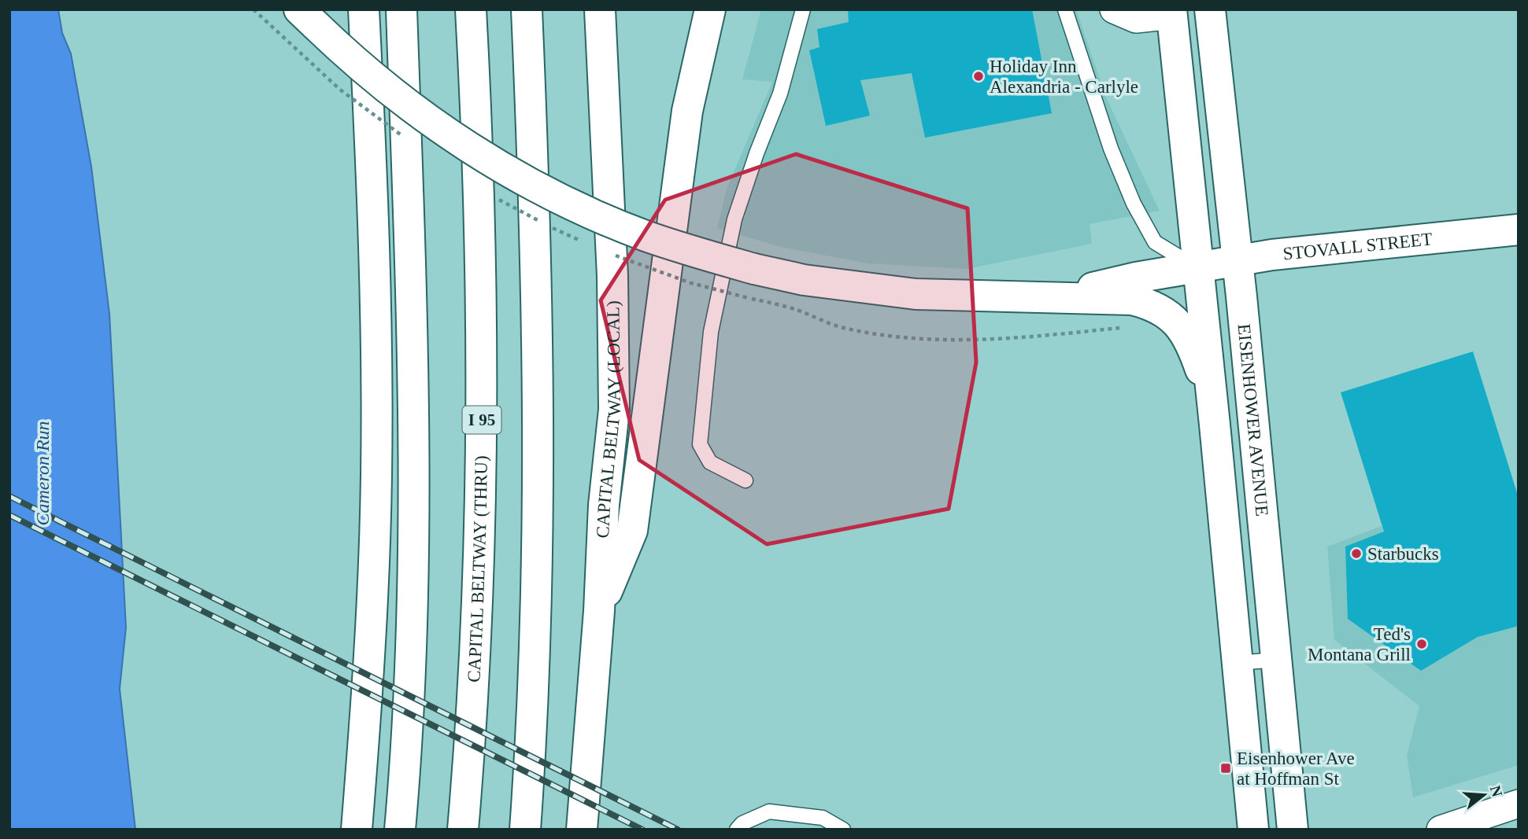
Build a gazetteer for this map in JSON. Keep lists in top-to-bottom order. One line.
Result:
{"streets":{"main road":["STOVALL STREET","EISENHOWER AVENUE","I 95","CAPITAL BELTWAY (LOCAL)","CAPITAL BELTWAY (THRU)"]},"crossings":[["STOVALL STREET","EISENHOWER AVENUE"]],"water":["Cameron Run"],"places":{"other":["Holiday Inn Alexandria - Carlyle","Starbucks","Ted's Montana Grill"],"transit":["Eisenhower Ave at Hoffman St"]},"north":"right"}
